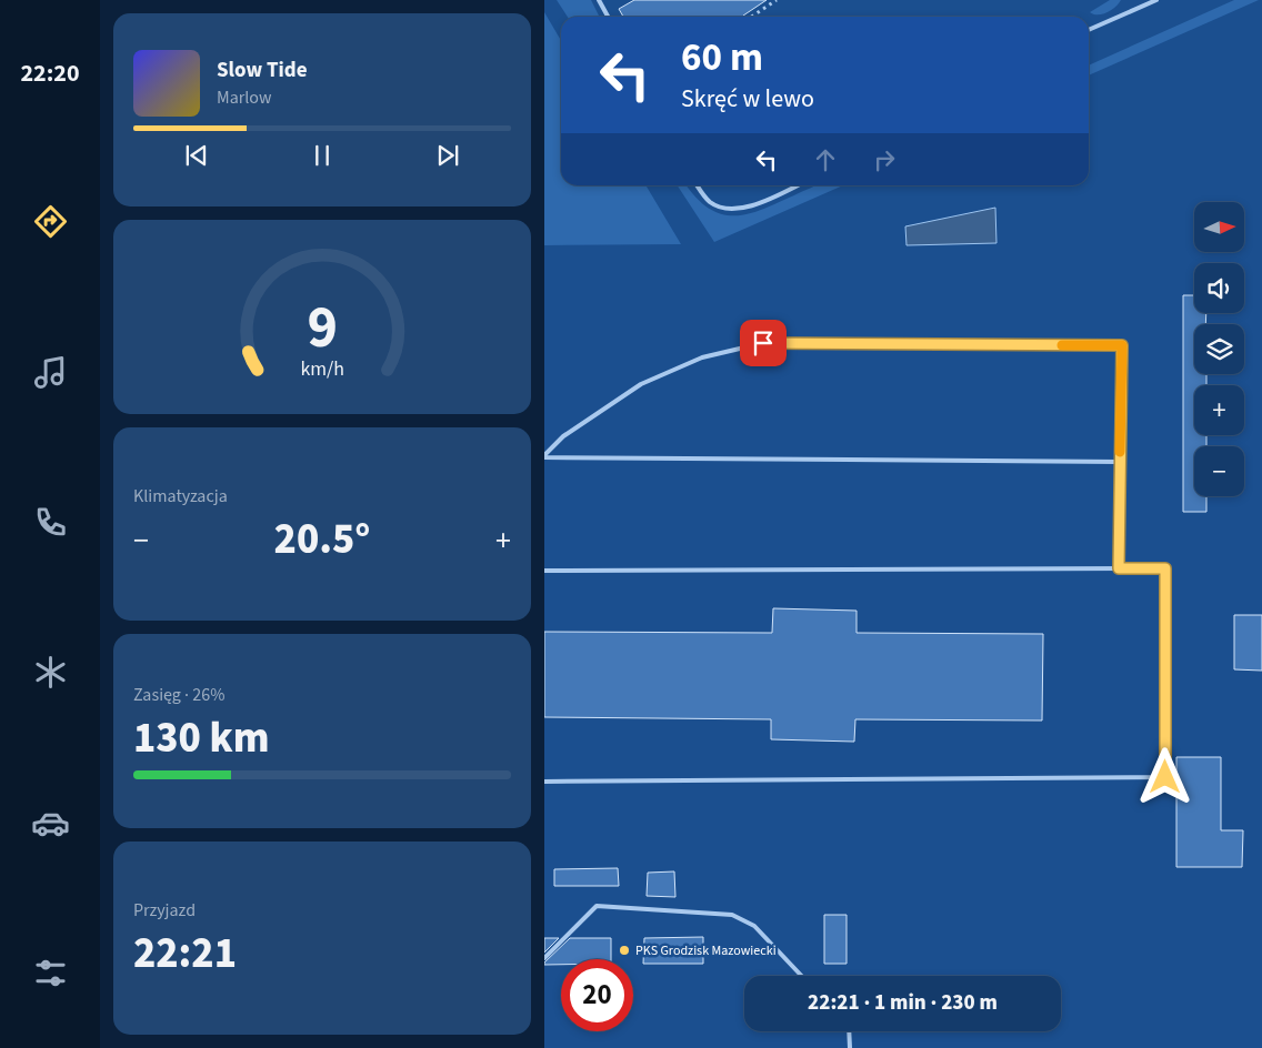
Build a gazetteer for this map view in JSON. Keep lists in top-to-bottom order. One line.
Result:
{"places":["PKS Grodzisk Mazowiecki"],"north":"right","page":{"tabs":"22:20","turn":["60 m","Skręć w lewo"],"song":["Slow Tide","Marlow"],"map_buttons":["+","−"],"tile":["Klimatyzacja",["Zasięg · 26%","130 km"],["Przyjazd","22:21"]],"heat":["−","20.5°","+"],"limit":"20","trip":"22:21 · 1 min · 230 m","gauge":["9","km/h"]}}
